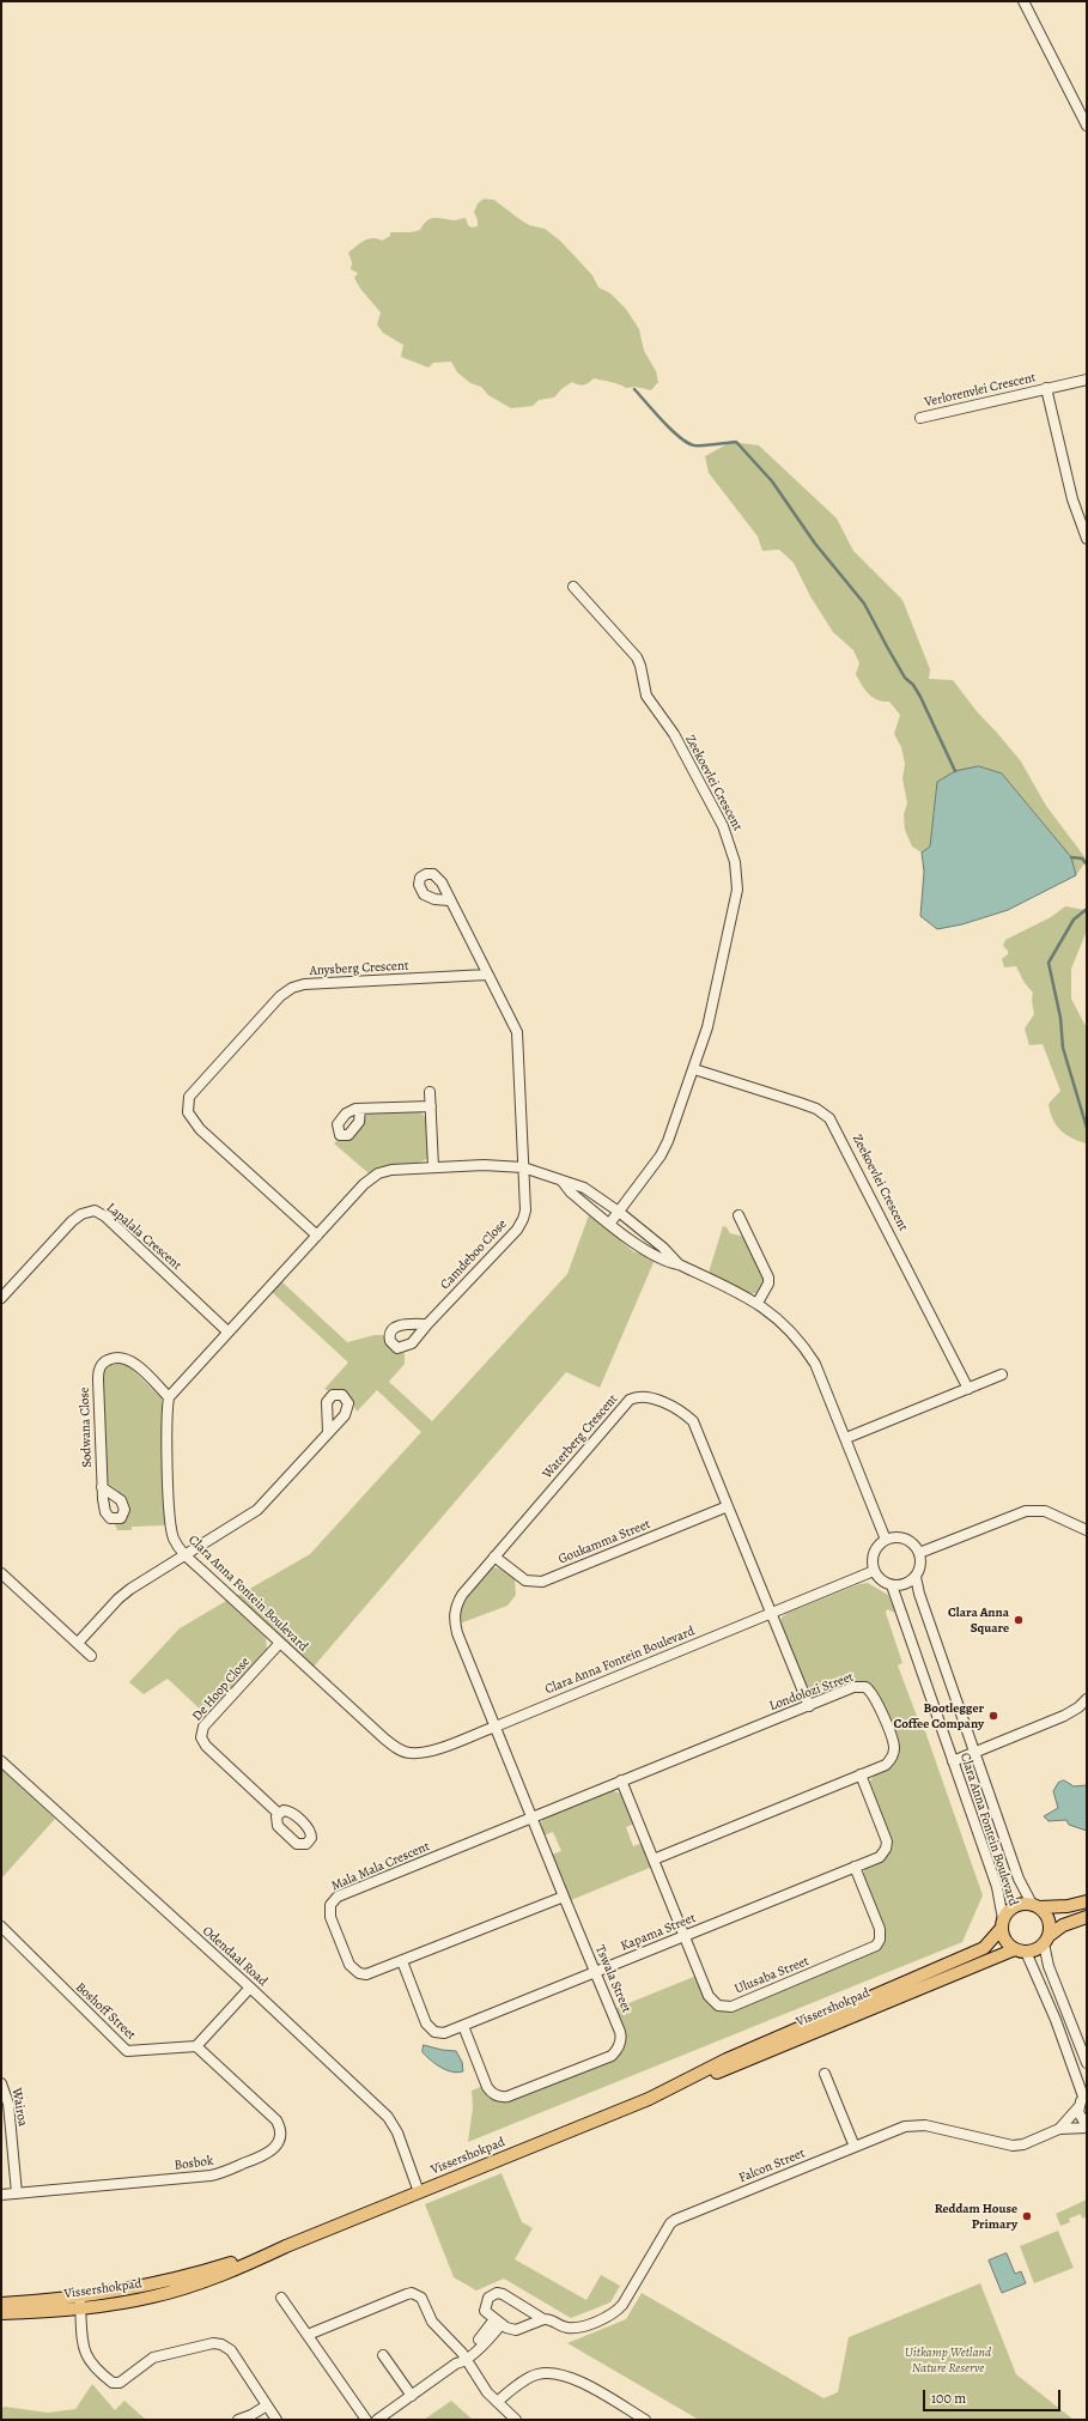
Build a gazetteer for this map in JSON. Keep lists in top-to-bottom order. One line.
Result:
{"streets":{"main road":["Vissershokpad"],"street":["Verlorenvlei Crescent","Zeekoevlei Crescent","Anysberg Crescent","Lapalala Crescent","Camdeboo Close","Sodwana Close","Waterberg Crescent","Goukamma Street","Clara Anna Fontein Boulevard","De Hoop Close","Londolozi Street","Mala Mala Crescent","Kapama Street","Odendaal Road","Ulusaba Street","Tswala Street","Boshoff Street","Wairoa","Bosbok","Falcon Street"]},"crossings":[["Sodwana Close","Clara Anna Fontein Boulevard"],["Waterberg Crescent","Goukamma Street"],["Waterberg Crescent","Clara Anna Fontein Boulevard"],["Waterberg Crescent","Londolozi Street"],["Waterberg Crescent","Tswala Street"],["Clara Anna Fontein Boulevard","De Hoop Close"],["Clara Anna Fontein Boulevard","Tswala Street"],["Clara Anna Fontein Boulevard","Vissershokpad"],["Londolozi Street","Mala Mala Crescent"],["Londolozi Street","Kapama Street"],["Londolozi Street","Ulusaba Street"],["Londolozi Street","Tswala Street"],["Mala Mala Crescent","Kapama Street"],["Mala Mala Crescent","Tswala Street"],["Kapama Street","Ulusaba Street"],["Kapama Street","Tswala Street"],["Odendaal Road","Vissershokpad"],["Boshoff Street","Bosbok"],["Wairoa","Bosbok"]],"parks":["Uitkamp Wetland Nature Reserve"],"places":["Clara Anna Square","Bootlegger Coffee Company","Reddam House Primary"],"scale_bar":"100 m"}
